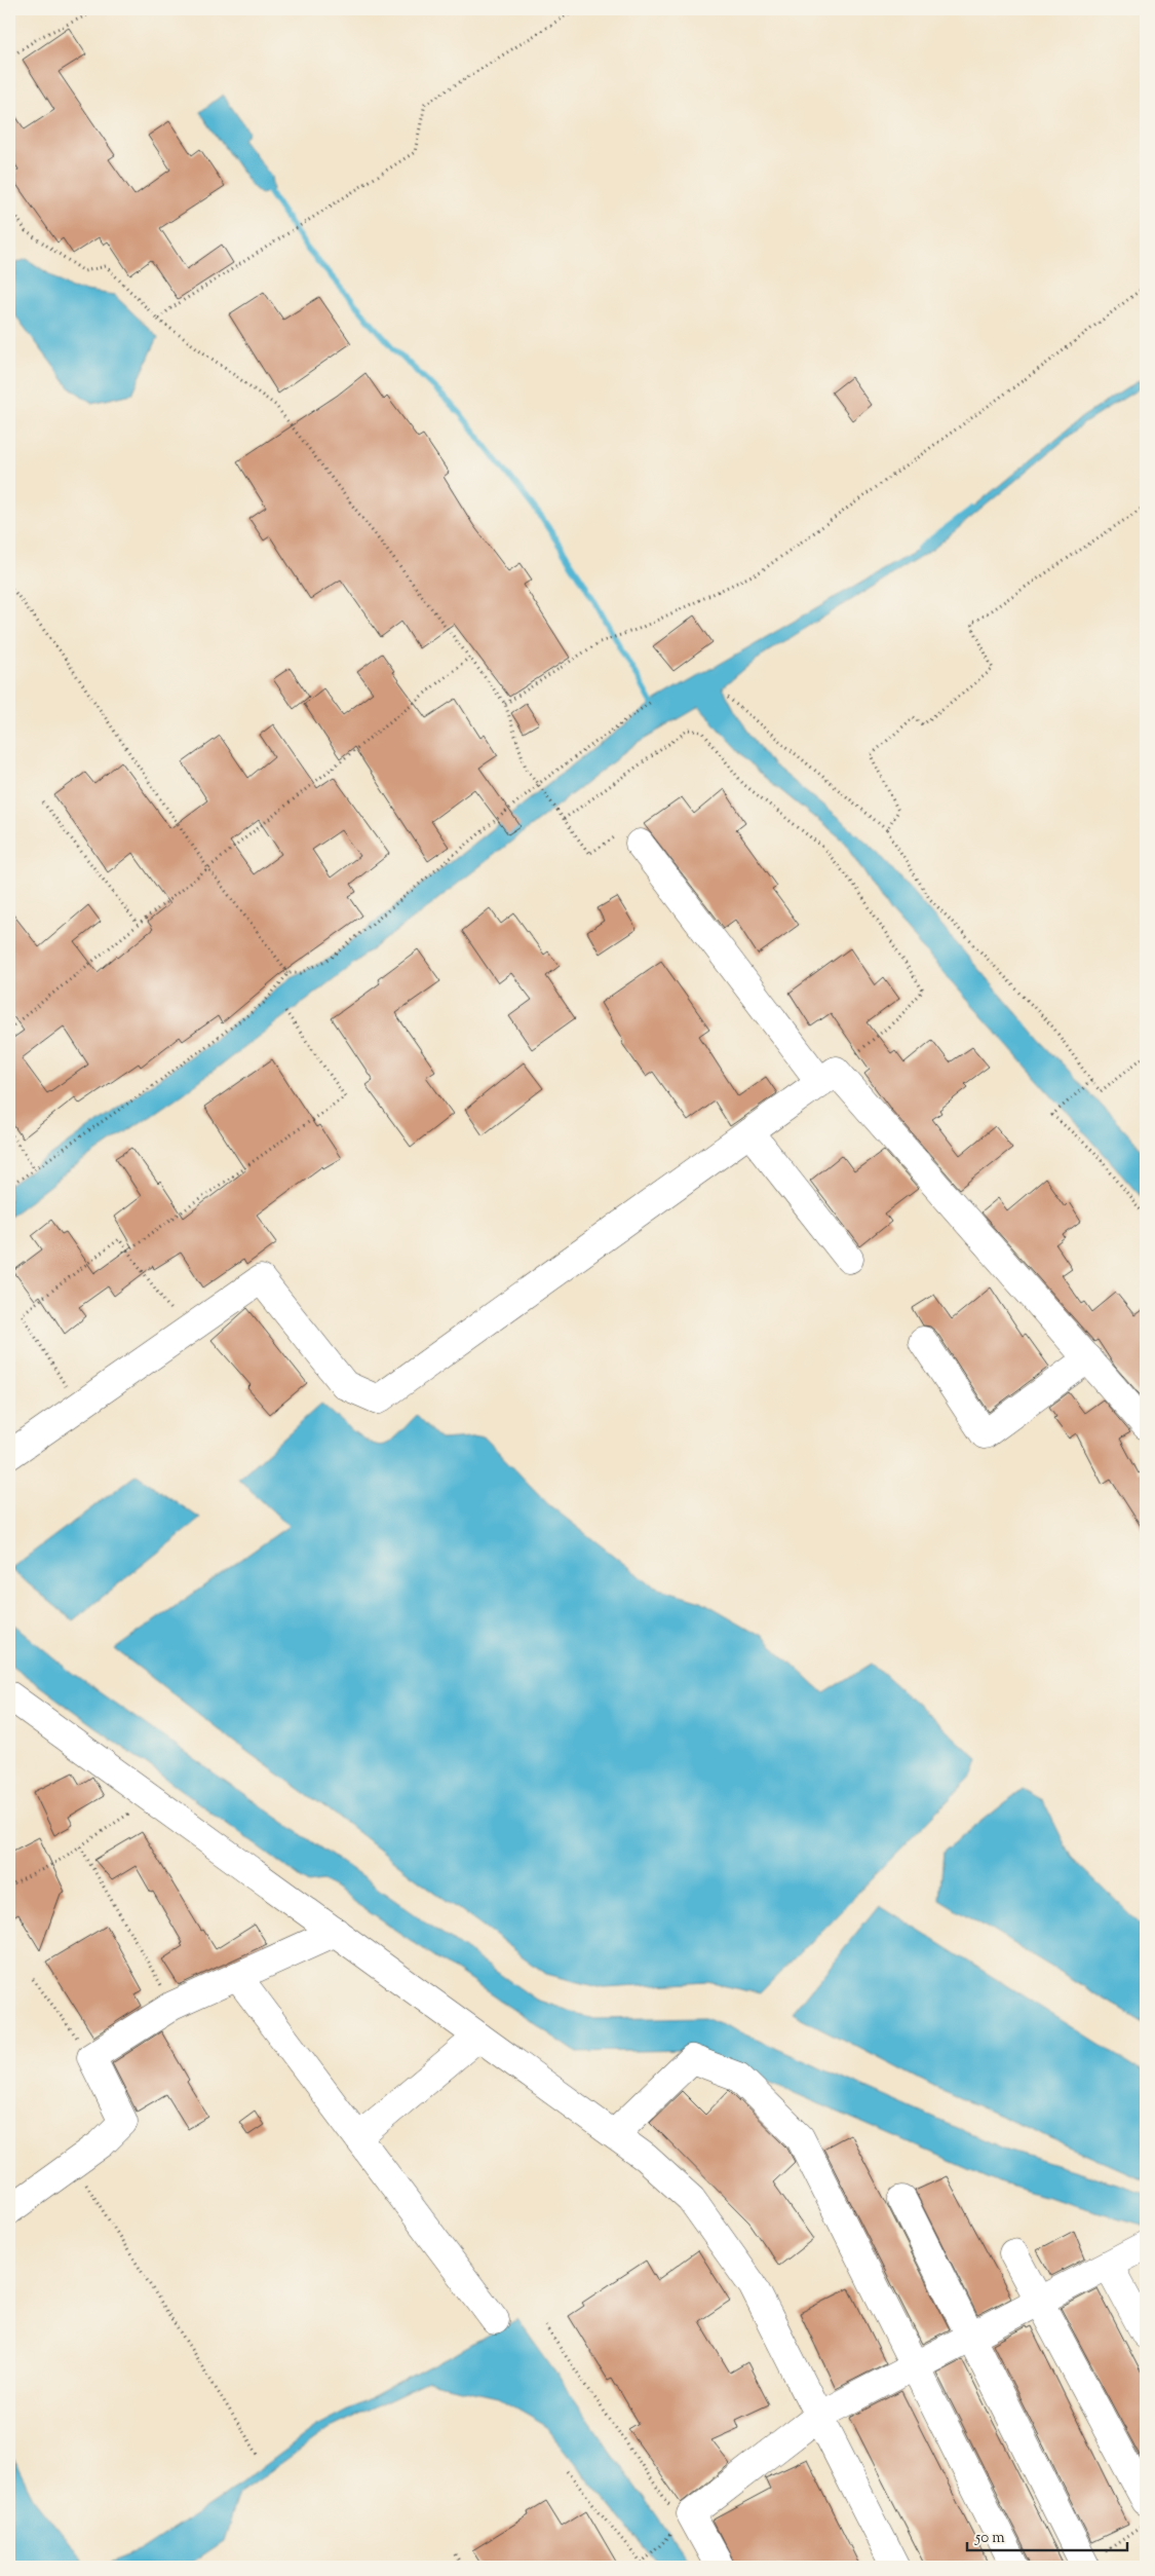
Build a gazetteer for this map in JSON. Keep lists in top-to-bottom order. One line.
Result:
{"scale_bar":"50 m"}
